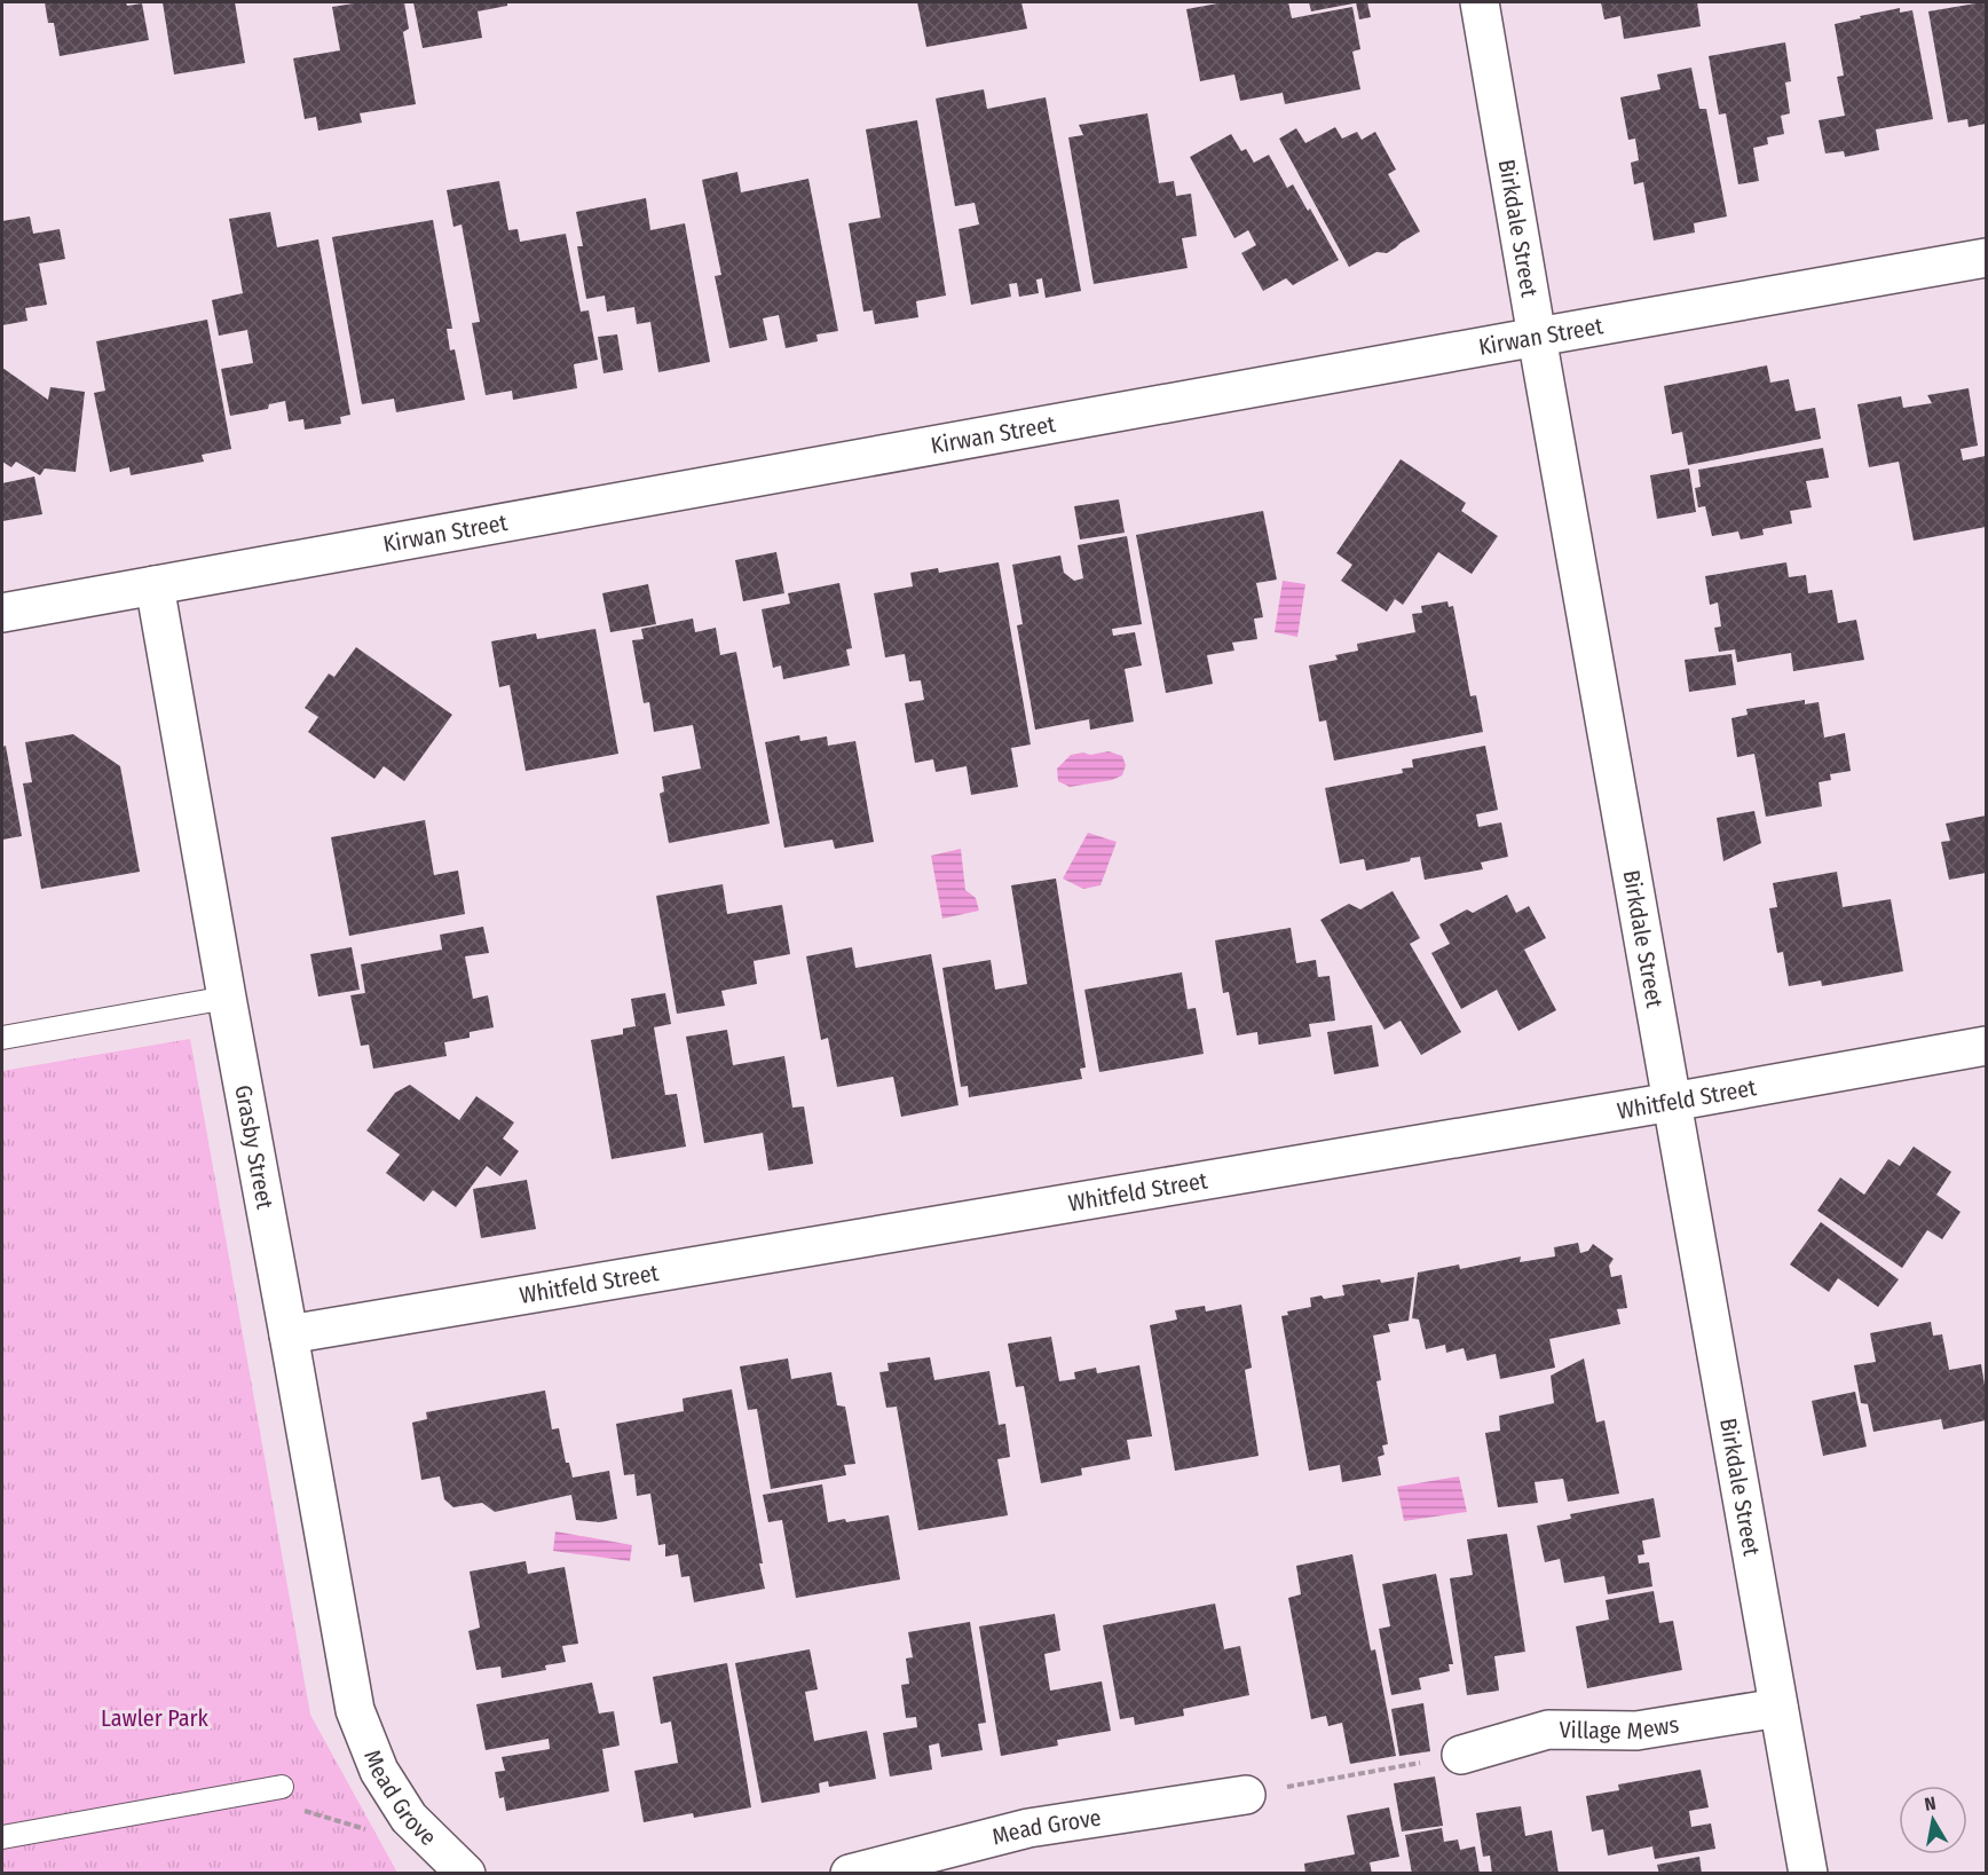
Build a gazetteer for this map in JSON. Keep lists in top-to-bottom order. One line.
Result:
{"streets":{"street":["Birkdale Street","Kirwan Street","Whitfeld Street","Grasby Street","Village Mews","Mead Grove"]},"crossings":[["Birkdale Street","Kirwan Street"],["Birkdale Street","Whitfeld Street"],["Birkdale Street","Village Mews"],["Kirwan Street","Grasby Street"],["Whitfeld Street","Grasby Street"],["Grasby Street","Mead Grove"]],"parks":["Lawler Park"],"north":"top"}
